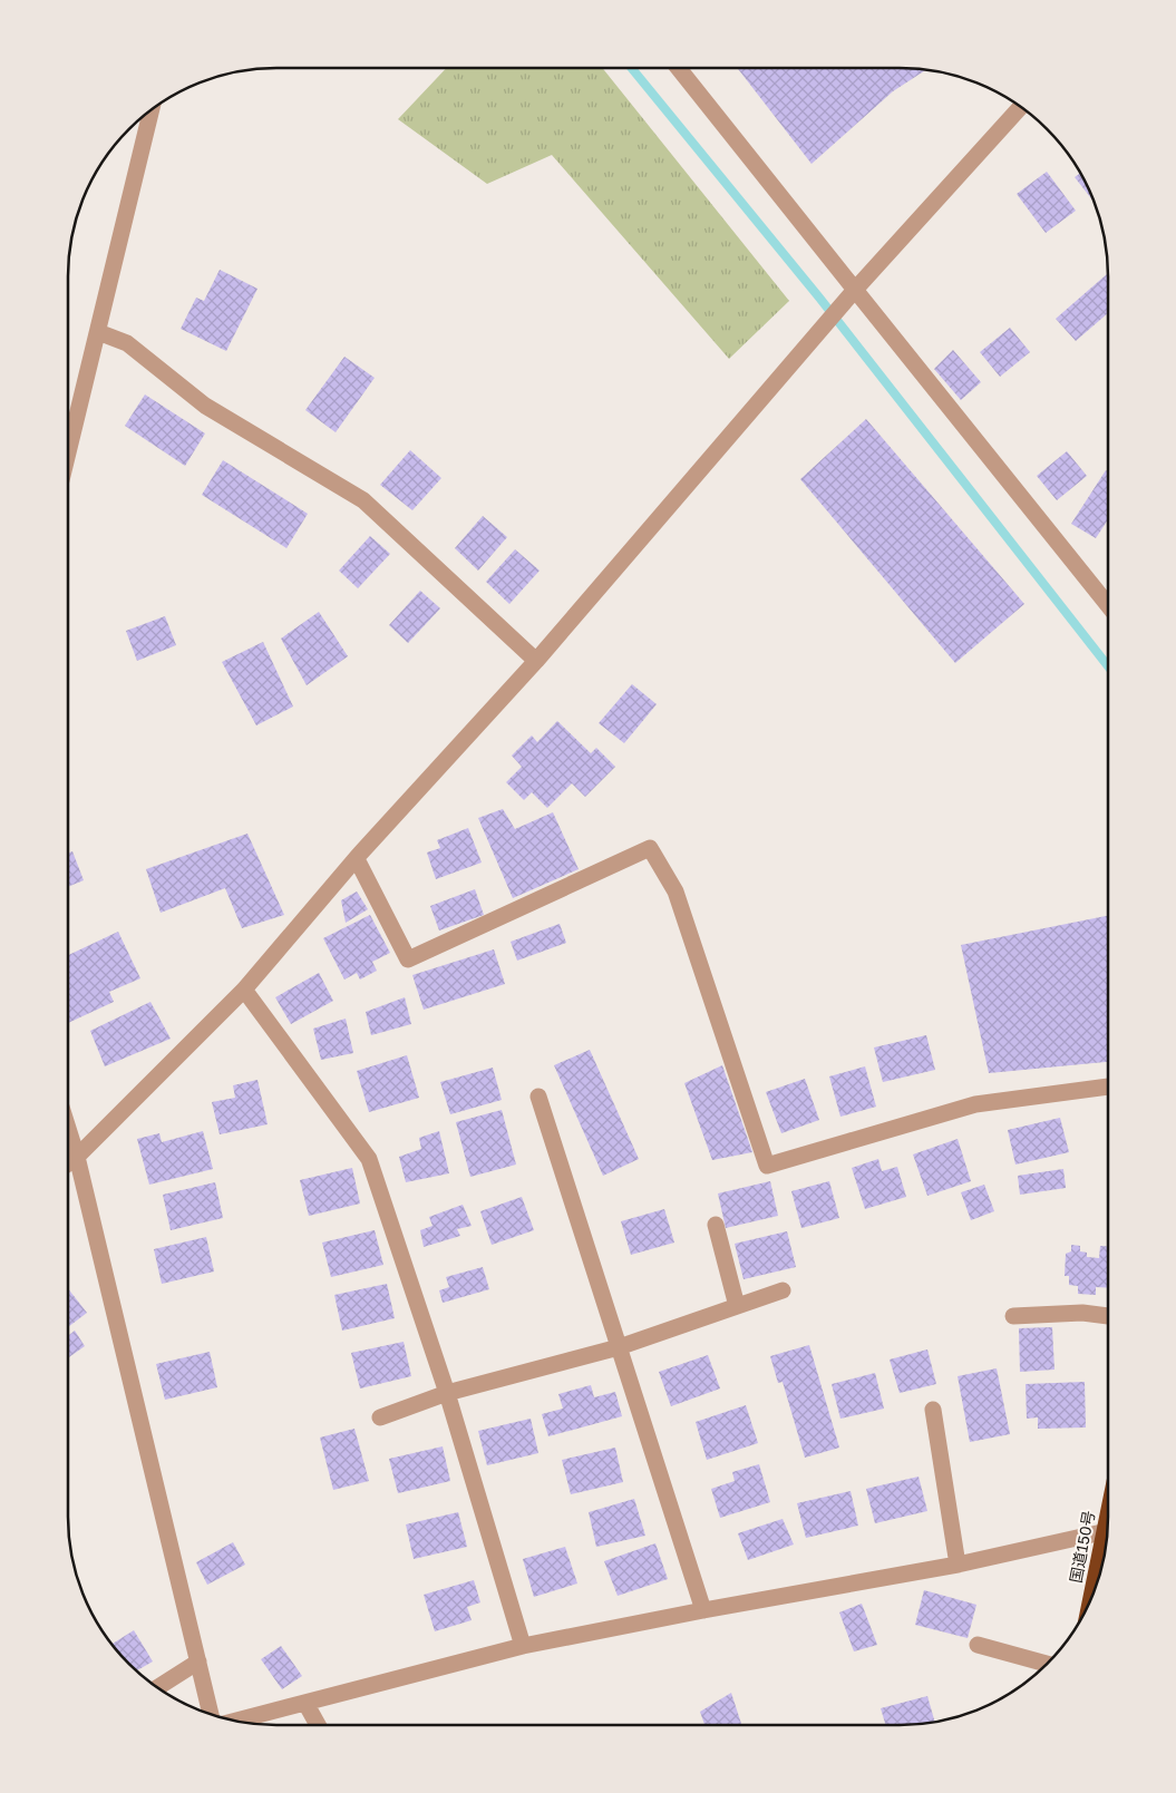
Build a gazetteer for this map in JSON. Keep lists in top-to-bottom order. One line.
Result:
{"streets":{"highway":["国道150号"]}}
